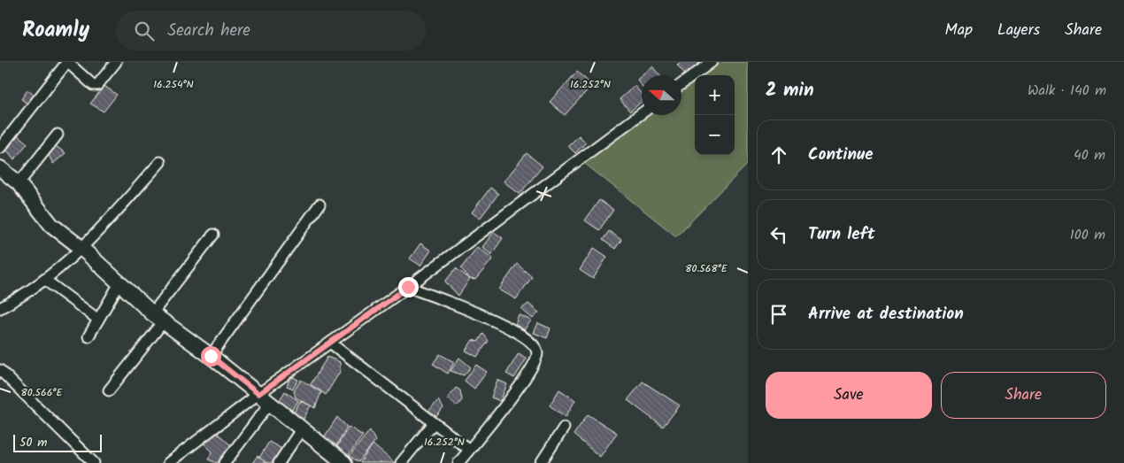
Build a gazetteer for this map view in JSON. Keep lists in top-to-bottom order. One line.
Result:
{"scale_bar":"50 m","north":"left","page":{"header":"Roamly","search":"Search here","nav":["Map","Layers","Share"],"heading":["2 min","Walk · 140 m"],"map_buttons":["+","−"],"list":[["Continue","40 m"],["Turn left","100 m"],"Arrive at destination"],"buttons":["Save","Share"],"scale":"50 m"},"coordinates":["16.254°N","16.252°N","80.568°E","80.566°E"]}
